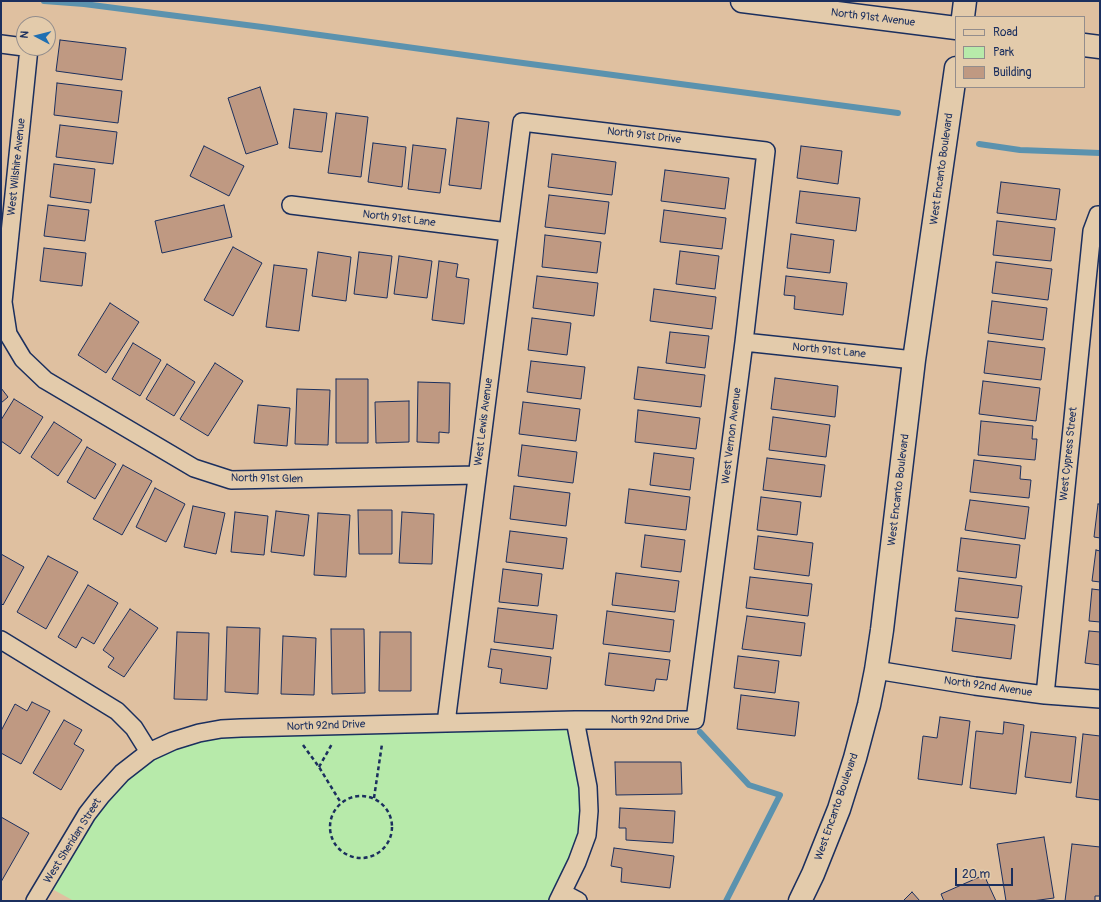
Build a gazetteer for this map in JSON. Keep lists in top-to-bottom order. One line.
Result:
{"streets":{"street":["North 91st Avenue","North 91st Drive","West Wilshire Avenue","West Encanto Boulevard","North 91st Lane","West Lewis Avenue","West Vernon Avenue","West Cypress Street","North 91st Glen","North 92nd Avenue","North 92nd Drive","West Sheridan Street"]},"crossings":[["North 91st Drive","West Lewis Avenue"],["North 91st Drive","West Vernon Avenue"],["West Wilshire Avenue","North 91st Glen"],["West Encanto Boulevard","North 91st Lane"],["West Encanto Boulevard","North 92nd Avenue"],["North 91st Lane","West Lewis Avenue"],["North 91st Lane","West Vernon Avenue"],["West Lewis Avenue","North 91st Glen"],["West Lewis Avenue","North 92nd Drive"],["West Vernon Avenue","North 92nd Drive"],["West Cypress Street","North 92nd Avenue"],["North 92nd Drive","West Sheridan Street"]],"legend":["Road","Park","Building"],"scale_bar":"20 m","north":"left"}
